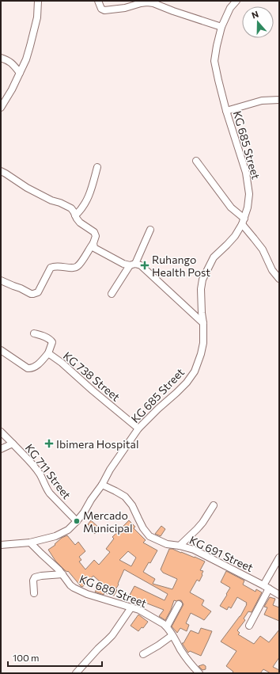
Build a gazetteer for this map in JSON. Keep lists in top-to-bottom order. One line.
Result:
{"streets":{"street":["KG 685 Street","KG 738 Street","KG 711 Street","KG 691 Street","KG 689 Street"]},"crossings":[["KG 685 Street","KG 738 Street"],["KG 685 Street","KG 711 Street"],["KG 685 Street","KG 691 Street"],["KG 685 Street","KG 689 Street"]],"places":{"health":["Ruhango Health Post","Ibimera Hospital"],"other":["Mercado Municipal"]},"scale_bar":"100 m","north":"top"}
